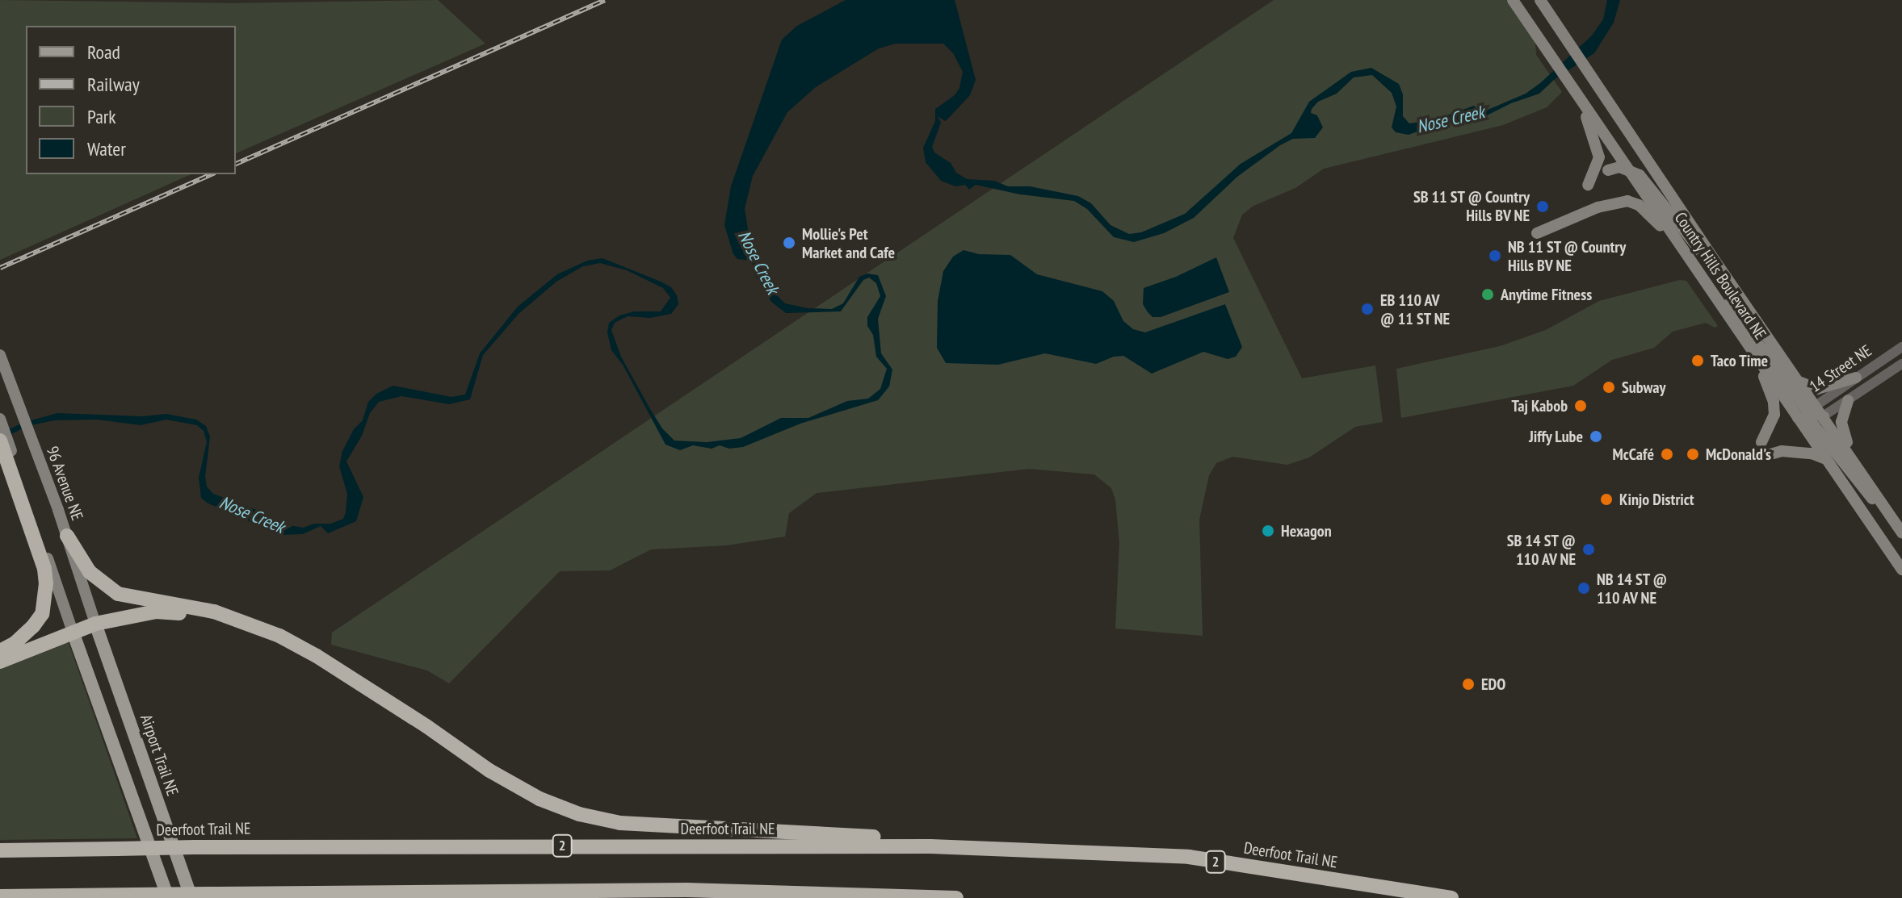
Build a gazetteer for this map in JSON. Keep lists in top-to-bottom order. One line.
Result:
{"streets":{"highway":["Deerfoot Trail NE","2"],"main road":["Country Hills Boulevard NE","96 Avenue NE","Airport Trail NE"],"street":["14 Street NE"]},"crossings":[["Country Hills Boulevard NE","14 Street NE"],["96 Avenue NE","Airport Trail NE"]],"water":["Nose Creek"],"places":["SB 11 ST @ Country Hills BV NE","Mollie's Pet Market and Cafe","NB 11 ST @ Country Hills BV NE","Anytime Fitness","EB 110 AV @ 11 ST NE","Taco Time","Subway","Taj Kabob","Jiffy Lube","McCafé","McDonald's","Kinjo District","Hexagon","SB 14 ST @ 110 AV NE","NB 14 ST @ 110 AV NE","EDO"],"legend":["Road","Railway","Park","Water"]}
